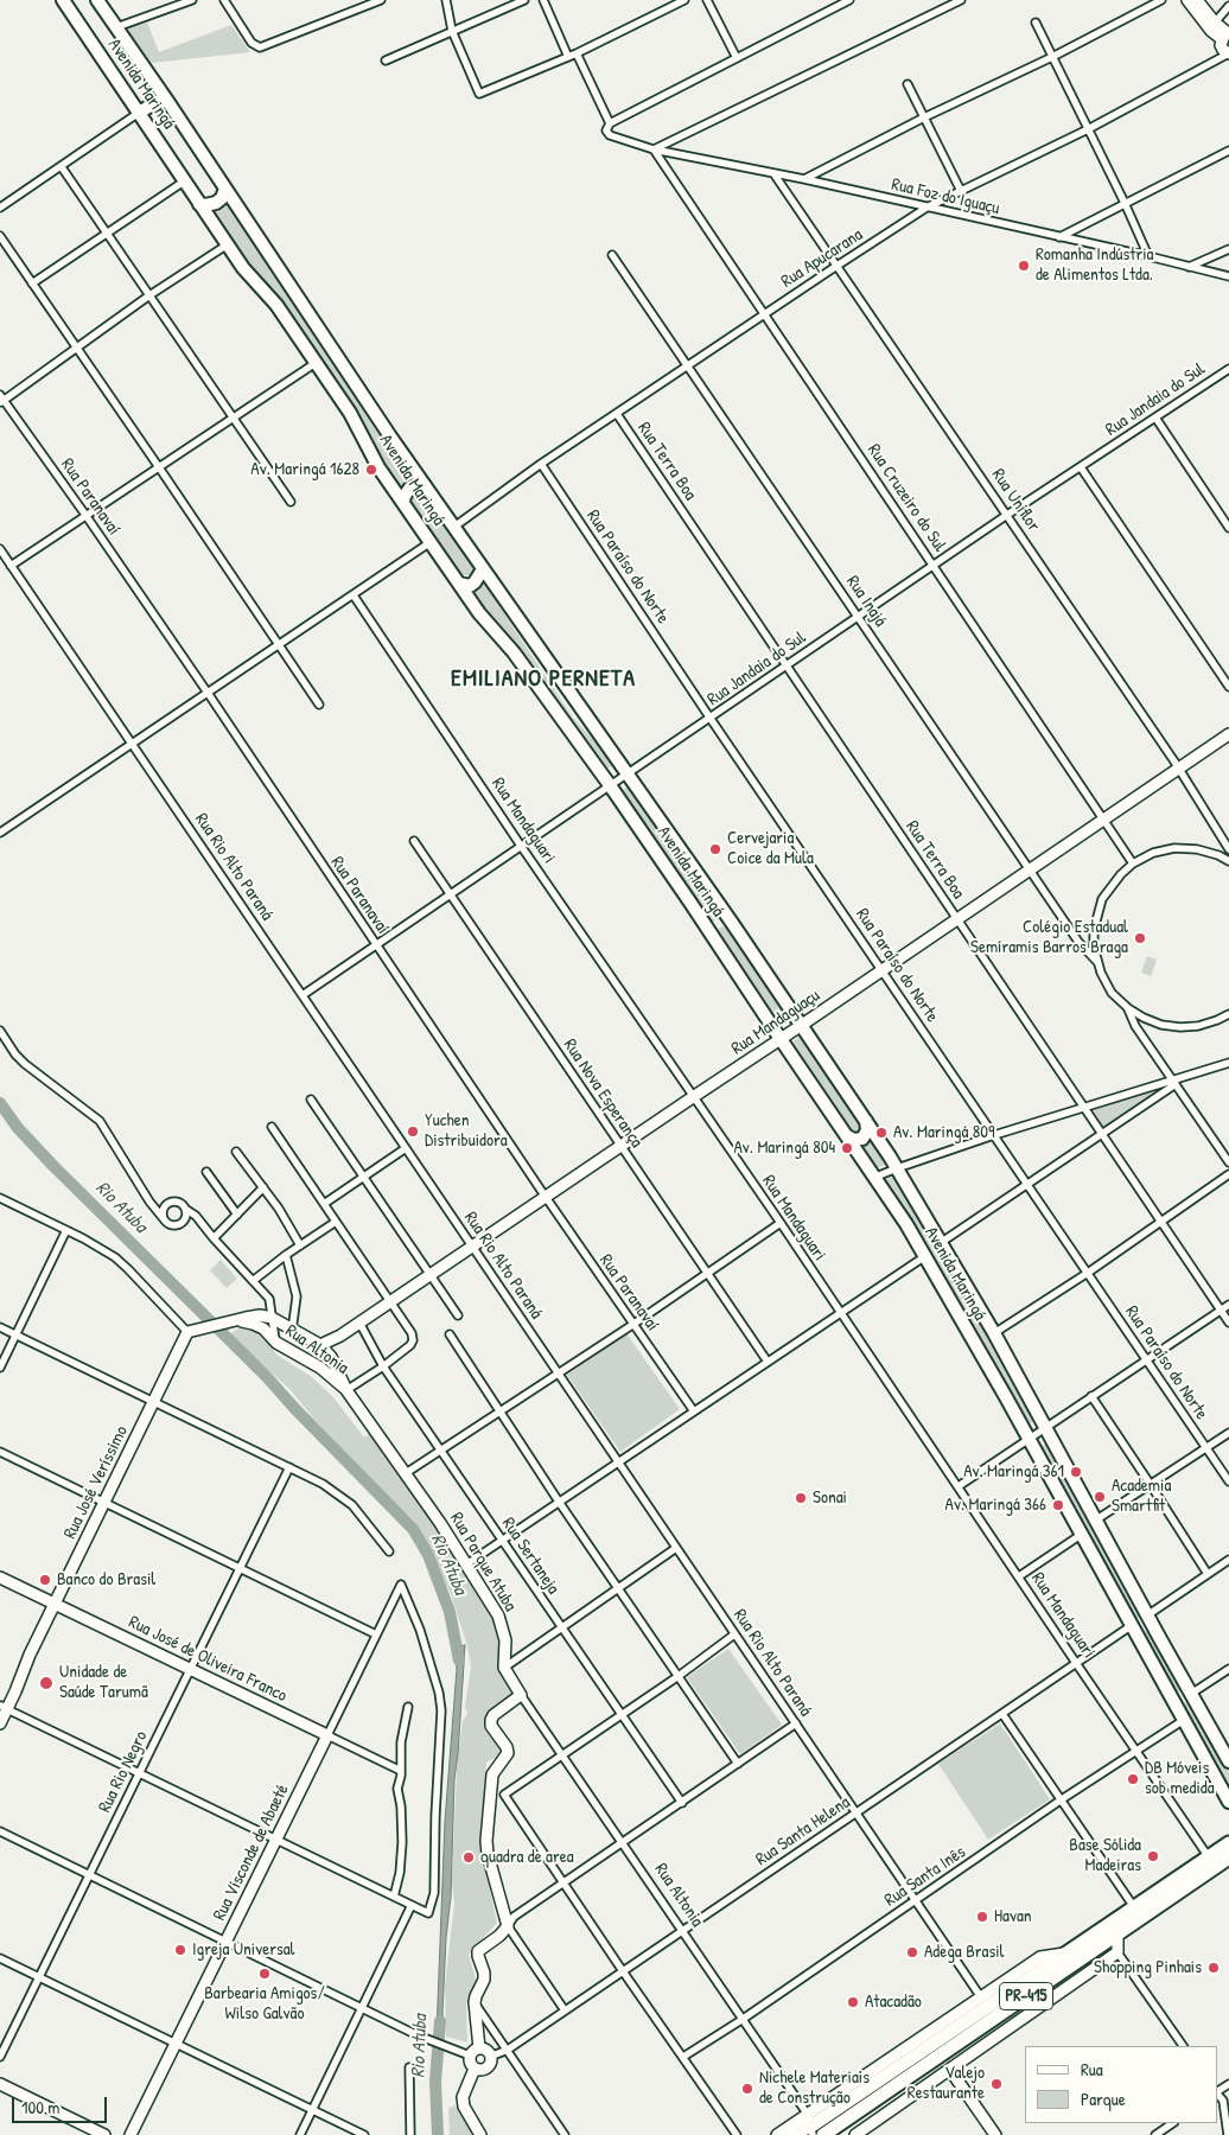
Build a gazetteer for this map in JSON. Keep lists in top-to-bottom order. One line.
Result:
{"streets":{"highway":["PR-415"],"main road":["Avenida Maringá"],"street":["Rua Foz do Iguaçu","Rua Apucarana","Rua Jandaia do Sul","Rua Terra Boa","Rua Paranavaí","Rua Cruzeiro do Sul","Rua Uniflor","Rua Paraíso do Norte","Rua Inajá","Rua Mandaguari","Rua Rio Alto Paraná","Rua Mandaguaçu","Rua Nova Esperança","Rua Altonia","Rua José Veríssimo","Rua Sertaneja","Rua Parque Atuba","Rua José de Oliveira Franco","Rua Rio Negro","Rua Santa Helena","Rua Visconde de Abaeté","Rua Santa Inês"]},"crossings":[["Avenida Maringá","Rua Apucarana"],["Avenida Maringá","Rua Jandaia do Sul"],["Avenida Maringá","Rua Mandaguaçu"],["Avenida Maringá","Rua Santa Helena"],["Avenida Maringá","Rua Santa Inês"],["Rua Foz do Iguaçu","Rua Apucarana"],["Rua Foz do Iguaçu","Rua Cruzeiro do Sul"],["Rua Foz do Iguaçu","Rua Uniflor"],["Rua Apucarana","Rua Terra Boa"],["Rua Apucarana","Rua Cruzeiro do Sul"],["Rua Apucarana","Rua Uniflor"],["Rua Apucarana","Rua Paraíso do Norte"],["Rua Apucarana","Rua Inajá"],["Rua Jandaia do Sul","Rua Terra Boa"],["Rua Jandaia do Sul","Rua Paranavaí"],["Rua Jandaia do Sul","Rua Cruzeiro do Sul"],["Rua Jandaia do Sul","Rua Uniflor"],["Rua Jandaia do Sul","Rua Paraíso do Norte"],["Rua Jandaia do Sul","Rua Inajá"],["Rua Jandaia do Sul","Rua Mandaguari"],["Rua Jandaia do Sul","Rua Rio Alto Paraná"],["Rua Jandaia do Sul","Rua Nova Esperança"],["Rua Terra Boa","Rua Mandaguaçu"],["Rua Paranavaí","Rua Mandaguaçu"],["Rua Cruzeiro do Sul","Rua Mandaguaçu"],["Rua Uniflor","Rua Mandaguaçu"],["Rua Paraíso do Norte","Rua Mandaguaçu"],["Rua Inajá","Rua Mandaguaçu"],["Rua Mandaguari","Rua Mandaguaçu"],["Rua Mandaguari","Rua Santa Helena"],["Rua Mandaguari","Rua Santa Inês"],["Rua Mandaguari","PR-415"],["Rua Rio Alto Paraná","Rua Mandaguaçu"],["Rua Rio Alto Paraná","Rua Santa Helena"],["Rua Rio Alto Paraná","Rua Santa Inês"],["Rua Mandaguaçu","Rua Nova Esperança"],["Rua Mandaguaçu","Rua Altonia"],["Rua Mandaguaçu","Rua Sertaneja"],["Rua Altonia","Rua Parque Atuba"],["Rua Altonia","Rua Santa Helena"],["Rua Altonia","Rua Santa Inês"],["Rua Altonia","PR-415"],["Rua José Veríssimo","Rua José de Oliveira Franco"],["Rua José de Oliveira Franco","Rua Rio Negro"],["Rua José de Oliveira Franco","Rua Visconde de Abaeté"]],"districts":["EMILIANO PERNETA"],"water":["Rio Atuba"],"places":["Romanha Indústria de Alimentos Ltda.","Av. Maringá 1628","Cervejaria Coice da Mula","Colégio Estadual Semíramis Barros Braga","Yuchen Distribuidora","Av. Maringá 809","Av. Maringá 804","Av. Maringá 361","Academia Smartfit","Sonai","Av. Maringá 366","Banco do Brasil","Unidade de Saúde Tarumã","DB Móveis sob medida","Base Sólida Madeiras","quadra de area","Havan","Igreja Universal","Adega Brasil","Shopping Pinhais","Barbearia Amigos/ Wilso Galvão","Atacadão","Valejo Restaurante","Nichele Materiais de Construção"],"legend":["Rua","Parque"],"scale_bar":"100 m"}
